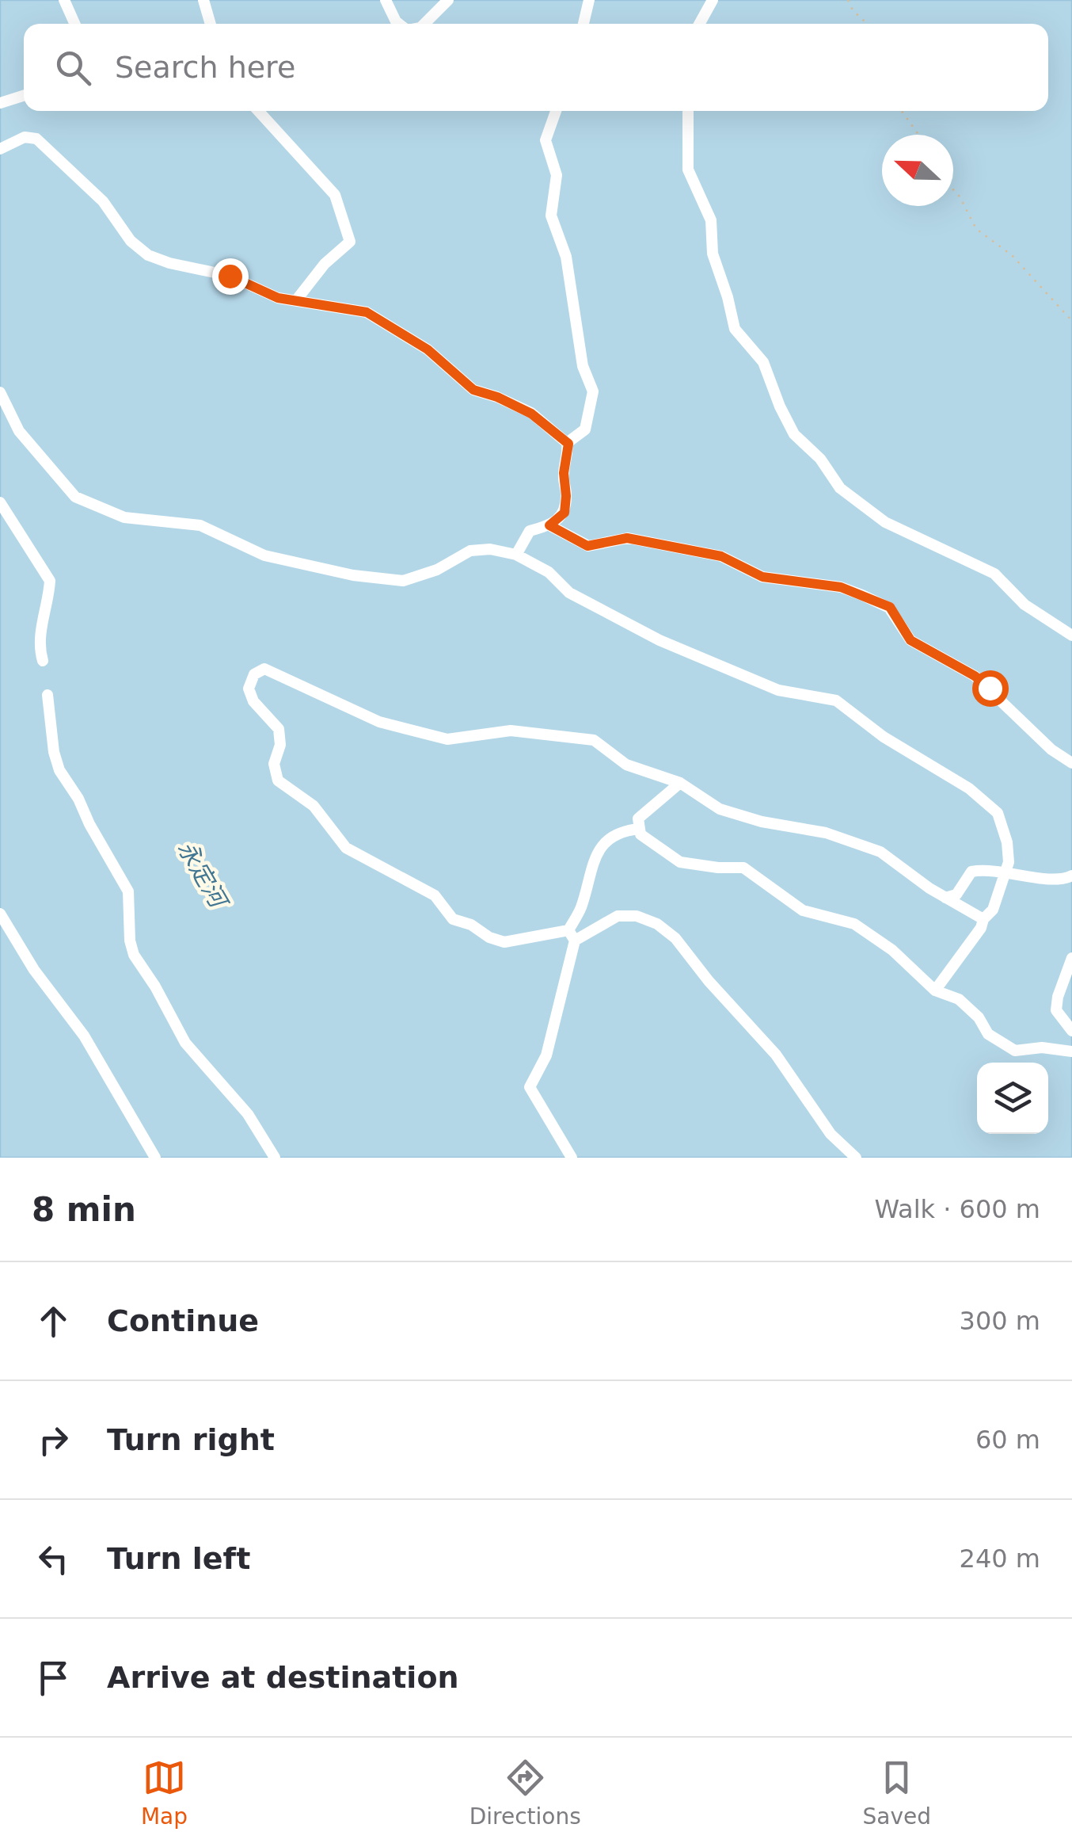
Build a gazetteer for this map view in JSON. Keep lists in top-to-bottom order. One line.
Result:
{"water":["永定河"],"north":"left","page":{"search":"Search here","heading":["8 min","Walk · 600 m"],"list":[["Continue","300 m"],["Turn right","60 m"],["Turn left","240 m"],"Arrive at destination"],"nav":["Map","Directions","Saved"]}}
